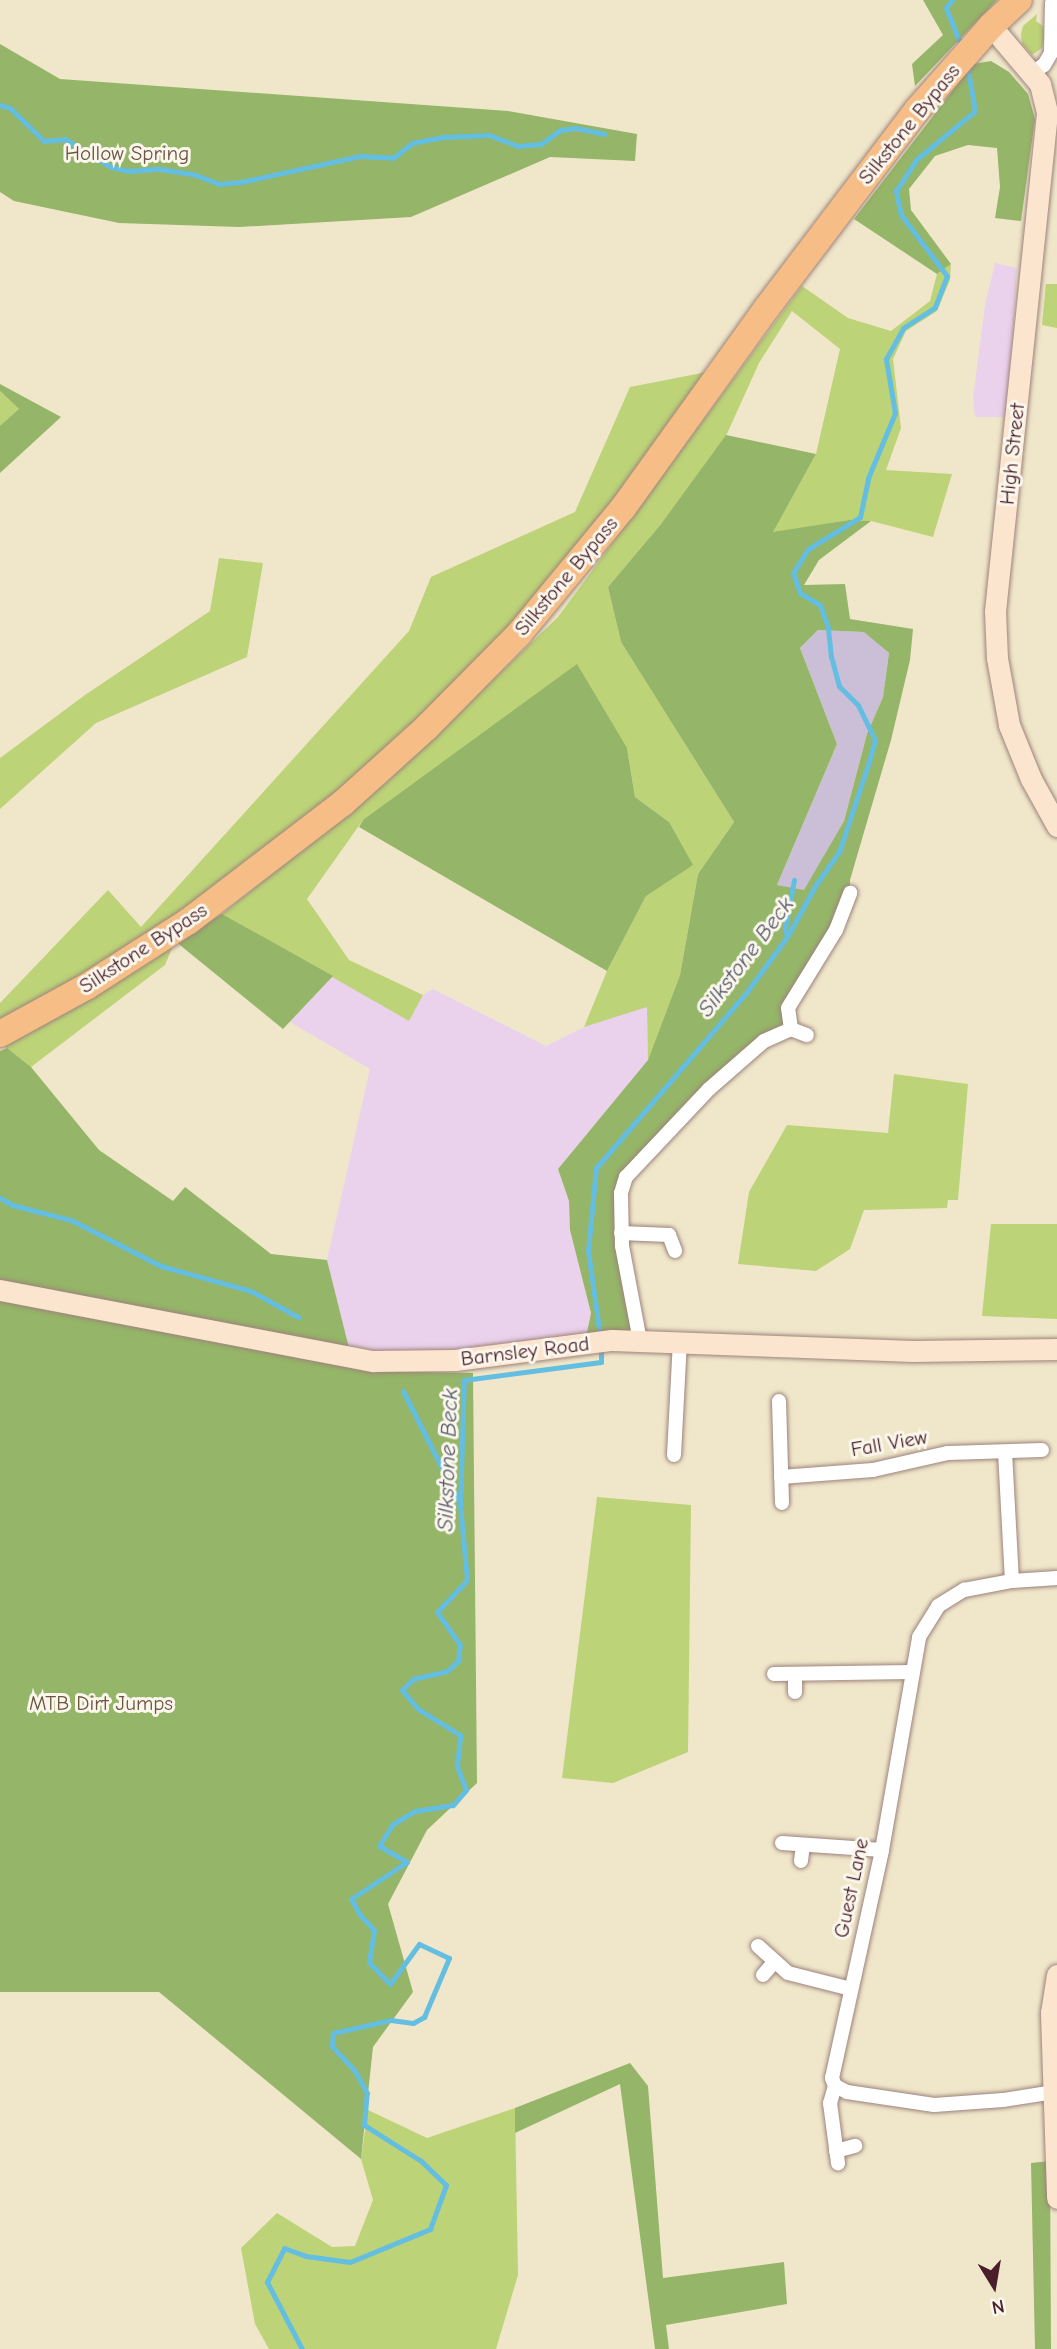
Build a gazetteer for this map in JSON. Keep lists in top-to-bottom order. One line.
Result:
{"streets":{"highway":["Silkstone Bypass"],"street":["High Street","Barnsley Road","Fall View","Guest Lane"]},"crossings":[["Silkstone Bypass","High Street"]],"water":["Silkstone Beck"],"parks":["Hollow Spring","MTB Dirt Jumps"],"north":"bottom"}
